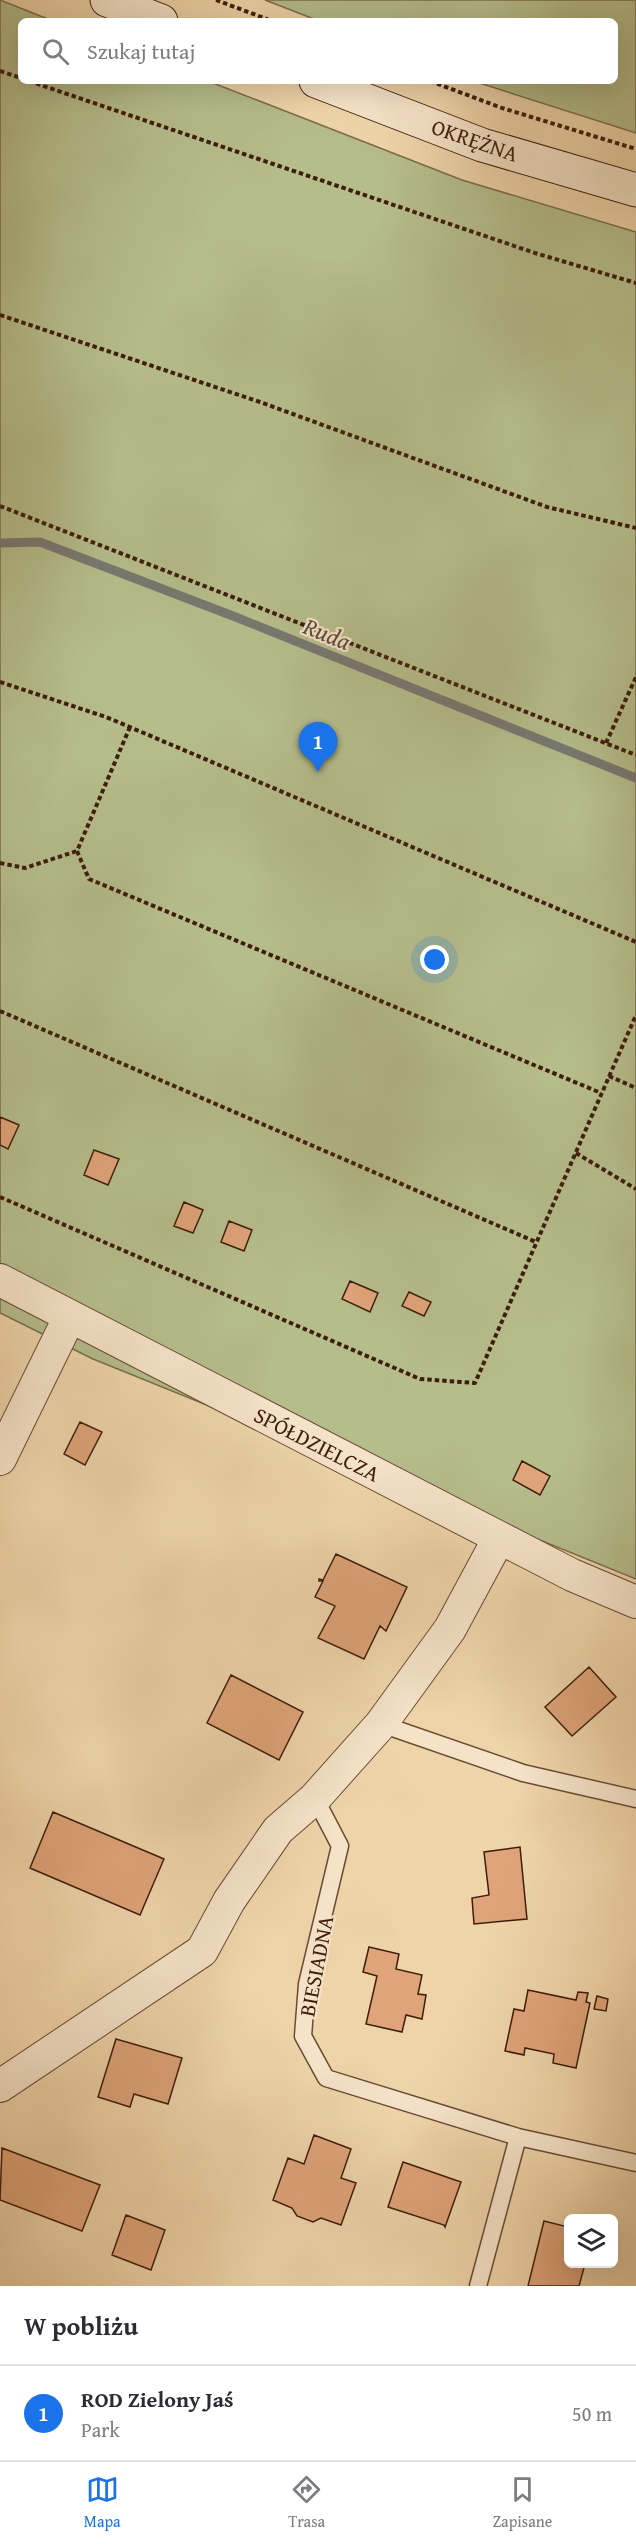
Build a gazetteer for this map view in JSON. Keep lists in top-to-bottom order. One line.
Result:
{"streets":{"street":["OKRĘŻNA","SPÓŁDZIELCZA"],"lane":["BIESIADNA"]},"water":["Ruda"],"page":{"search":"Szukaj tutaj","pins":"1","heading":"W pobliżu","list":[{"mark":"1","name":"ROD Zielony Jaś","note":"Park","value":"50 m"}],"nav":["Mapa","Trasa","Zapisane"]}}
